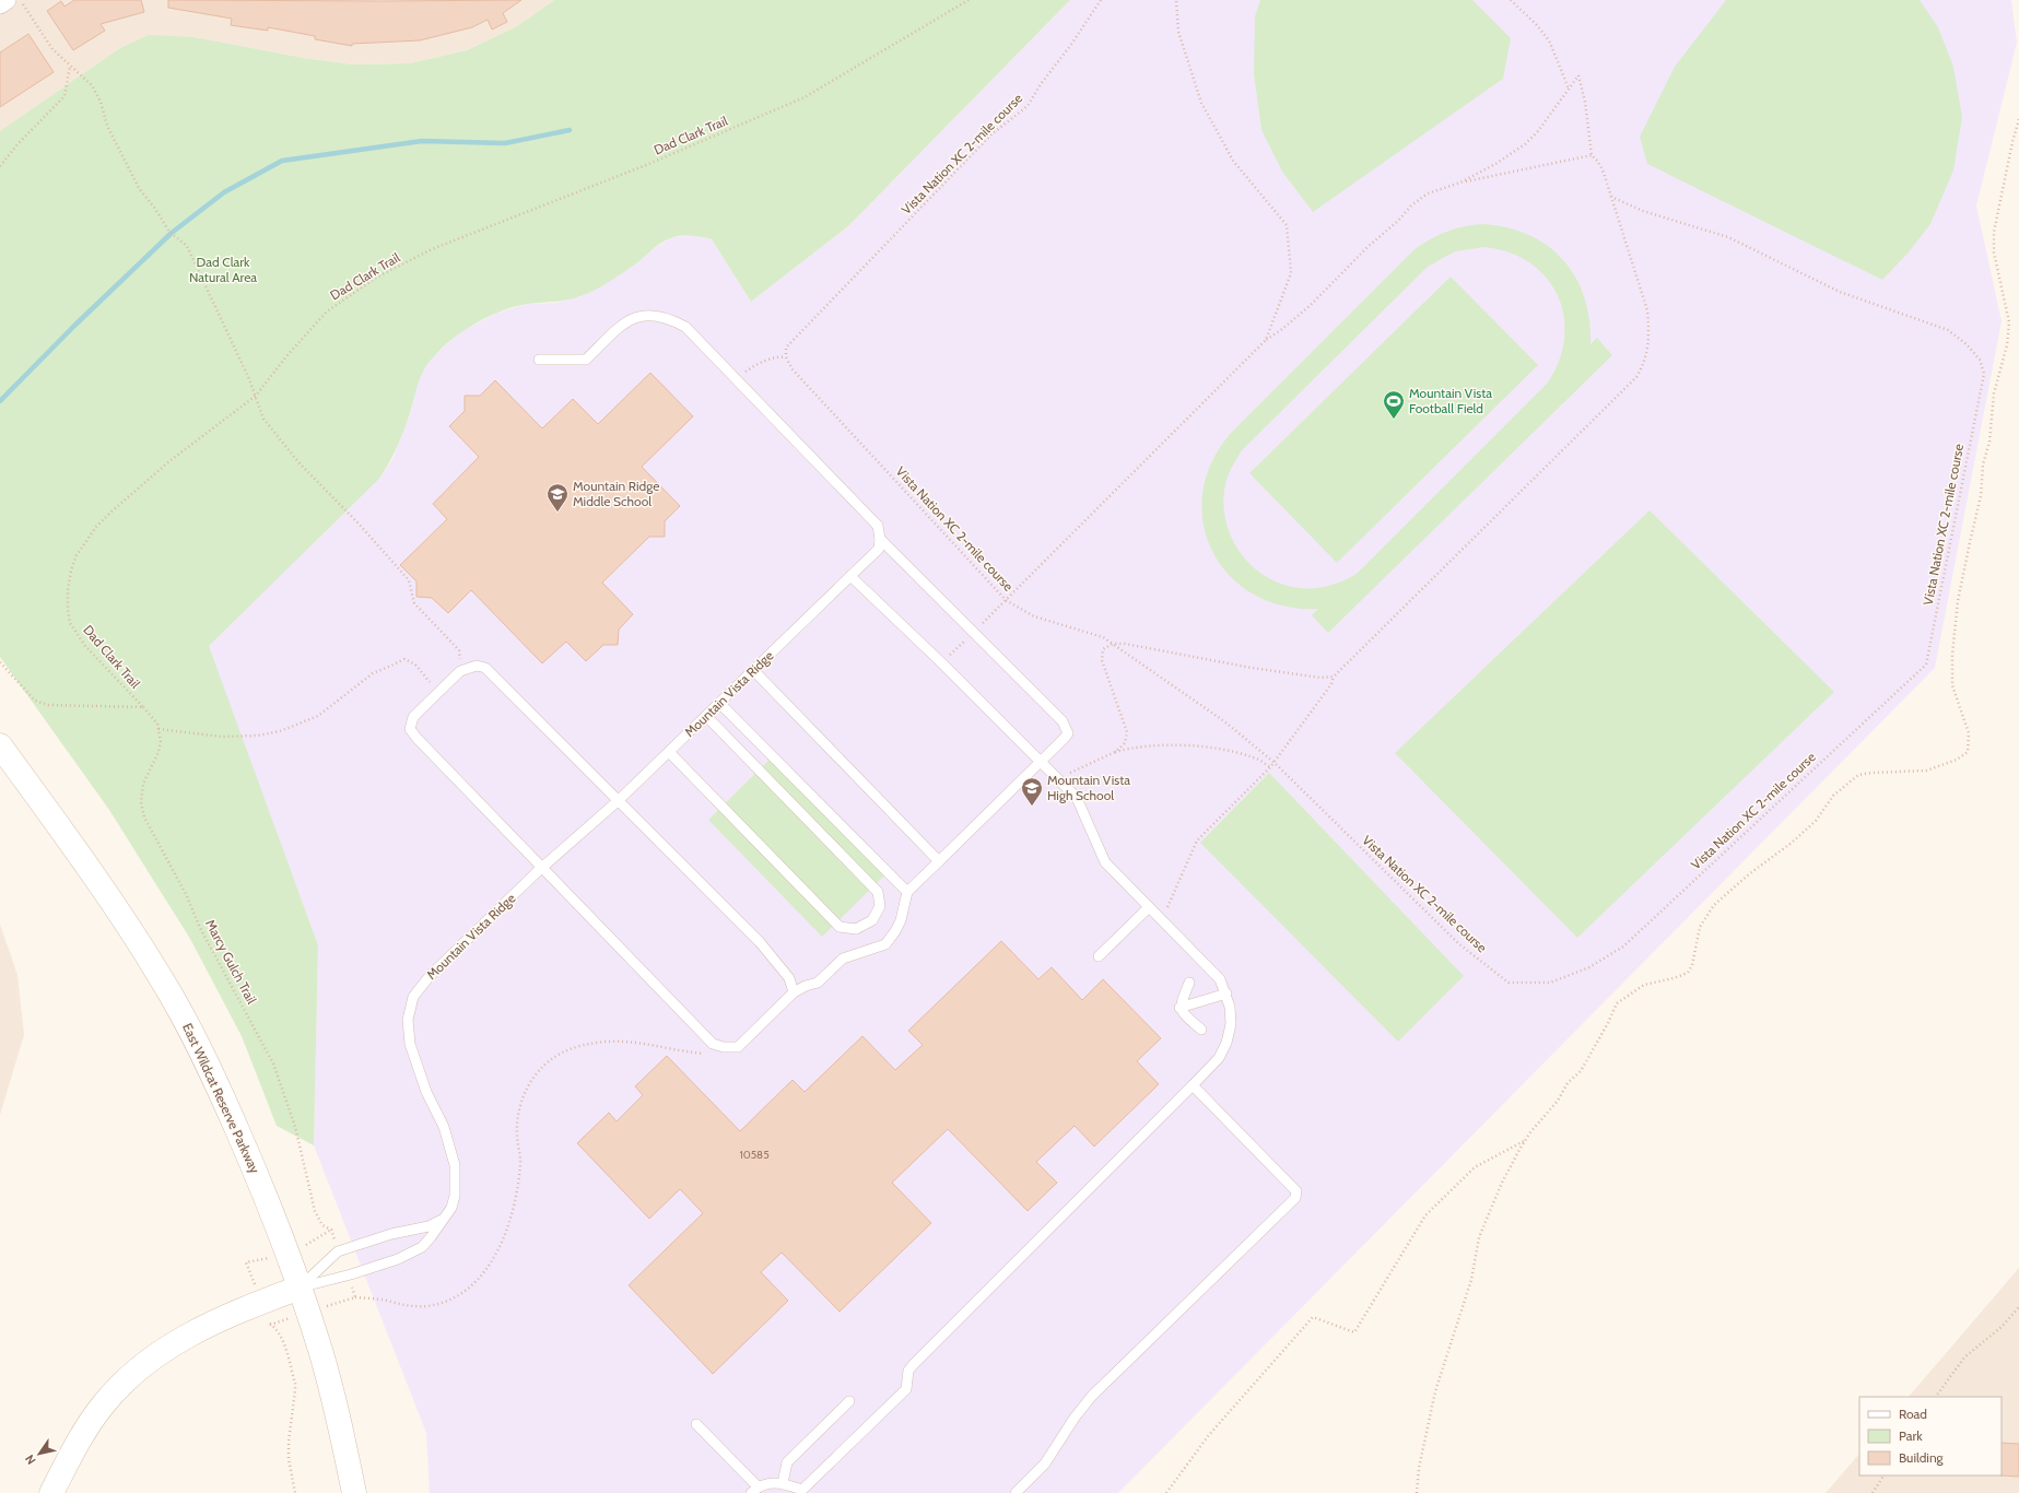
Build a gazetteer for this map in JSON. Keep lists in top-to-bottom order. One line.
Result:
{"streets":{"main road":["East Wildcat Reserve Parkway"],"lane":["Mountain Vista Ridge"],"path":["Dad Clark Trail","Vista Nation XC 2-mile course","Marcy Gulch Trail"]},"crossings":[["Mountain Vista Ridge","East Wildcat Reserve Parkway"]],"parks":["Dad Clark Natural Area"],"places":{"sports":["Mountain Vista Football Field"],"school or university":["Mountain Ridge Middle School","Mountain Vista High School"]},"house_numbers":["10585"],"legend":["Road","Park","Building"],"north":"bottom left"}
